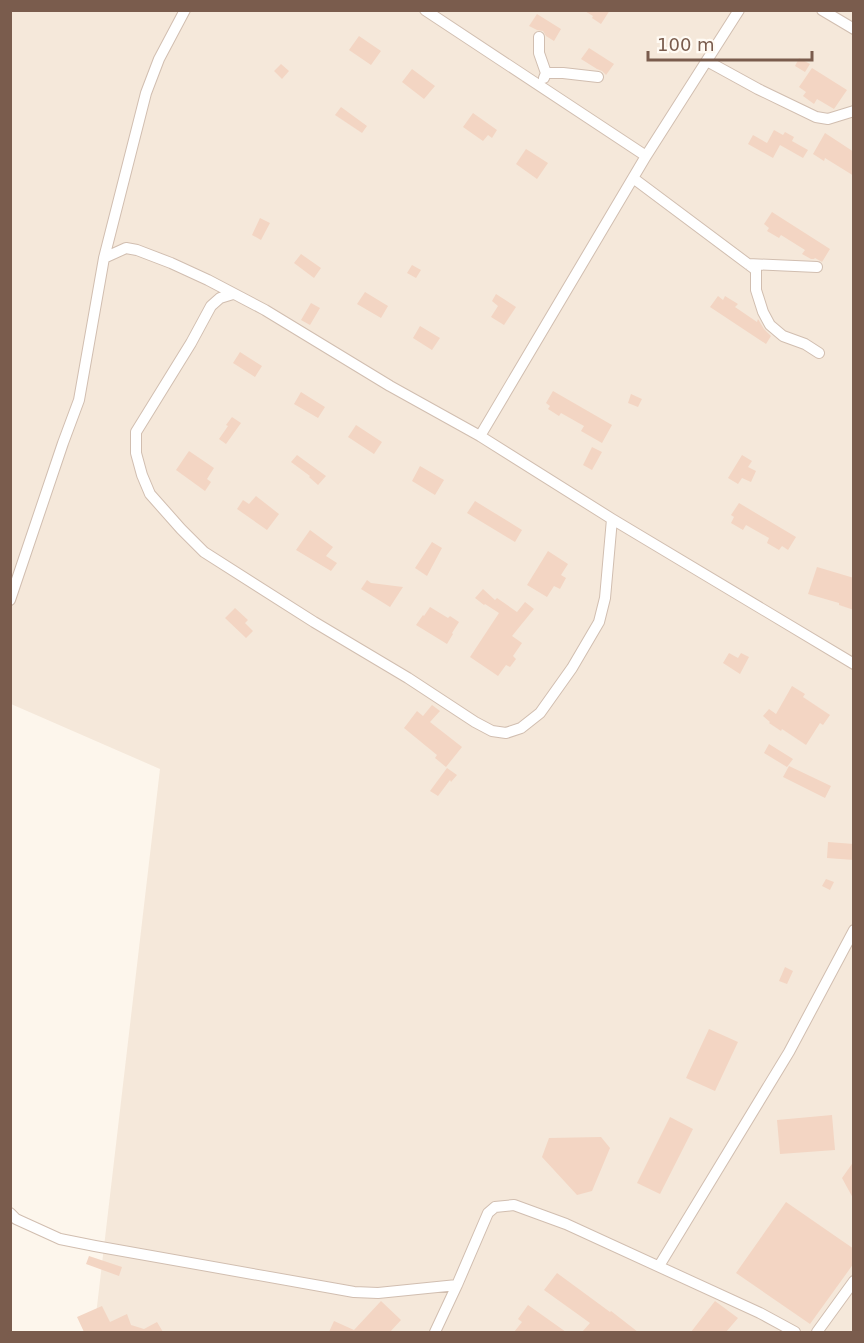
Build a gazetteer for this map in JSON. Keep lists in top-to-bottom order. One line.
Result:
{"scale_bar":"100 m"}
